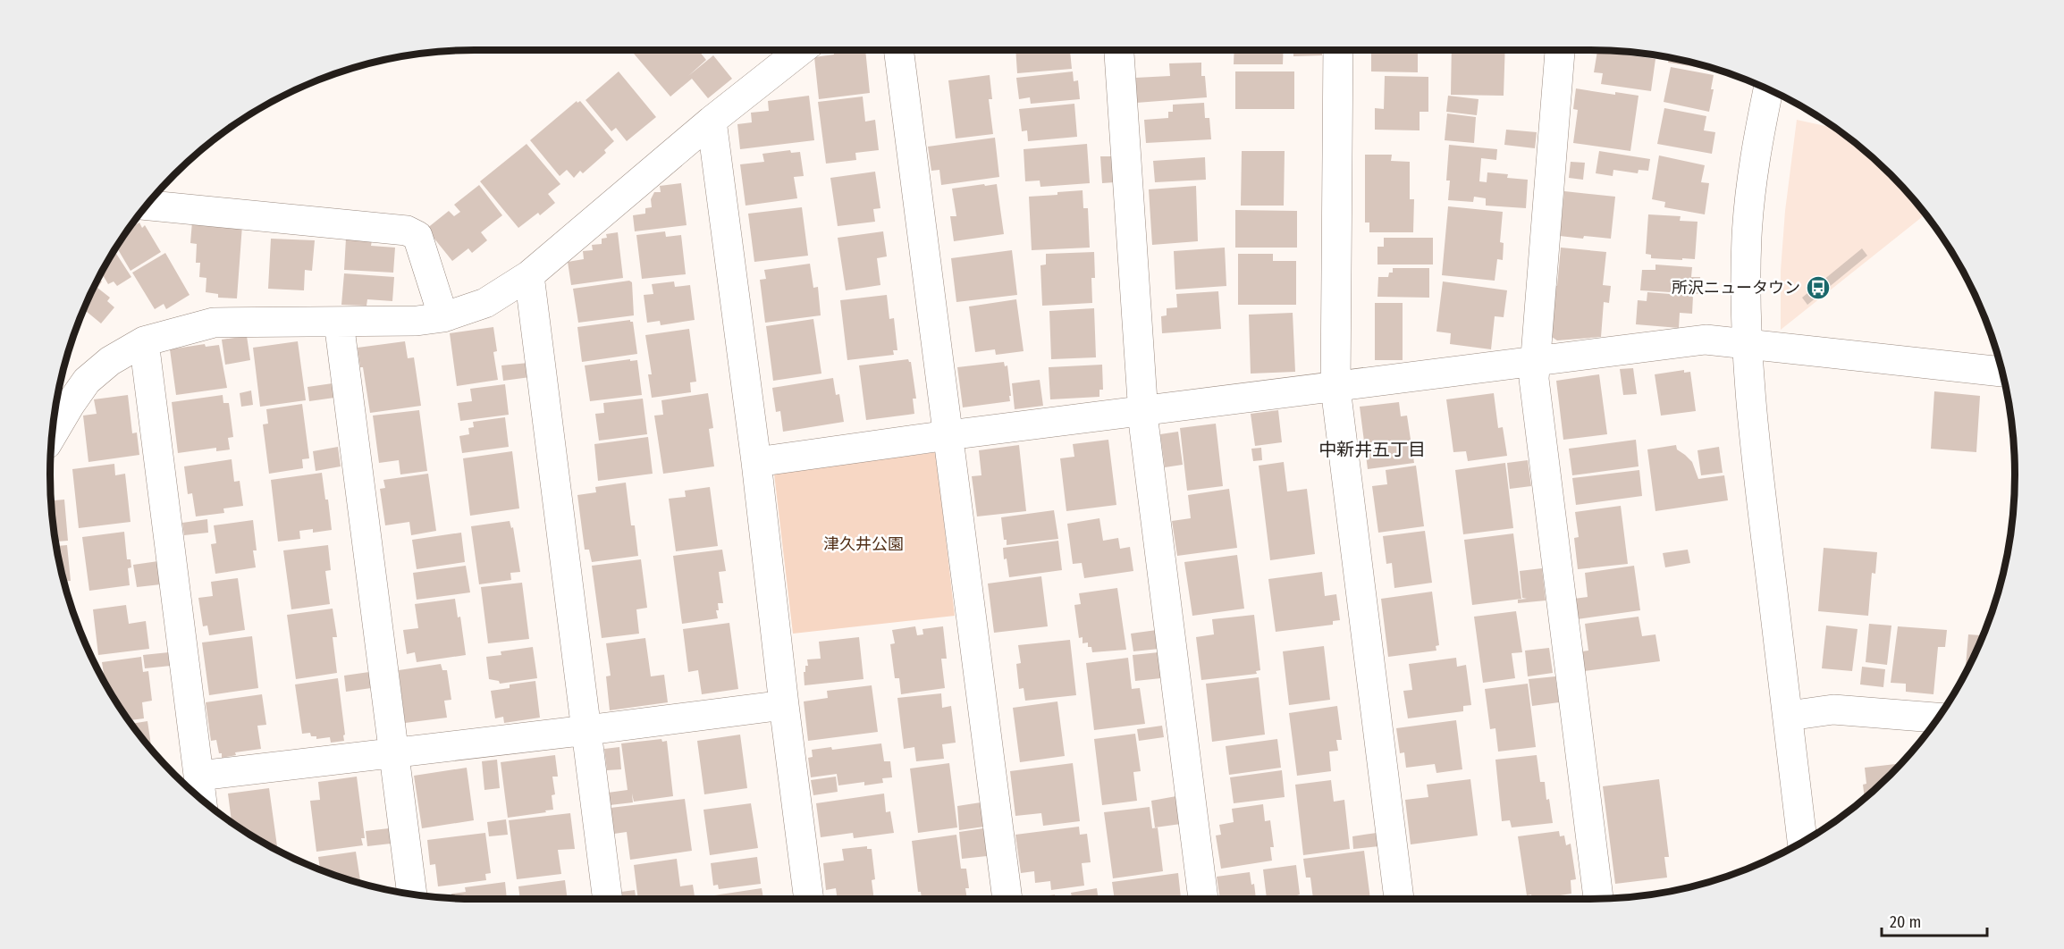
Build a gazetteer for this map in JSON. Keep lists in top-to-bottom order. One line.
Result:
{"districts":["中新井五丁目"],"parks":["津久井公園"],"places":{"bus stop":["所沢ニュータウン"]},"scale_bar":"20 m"}
